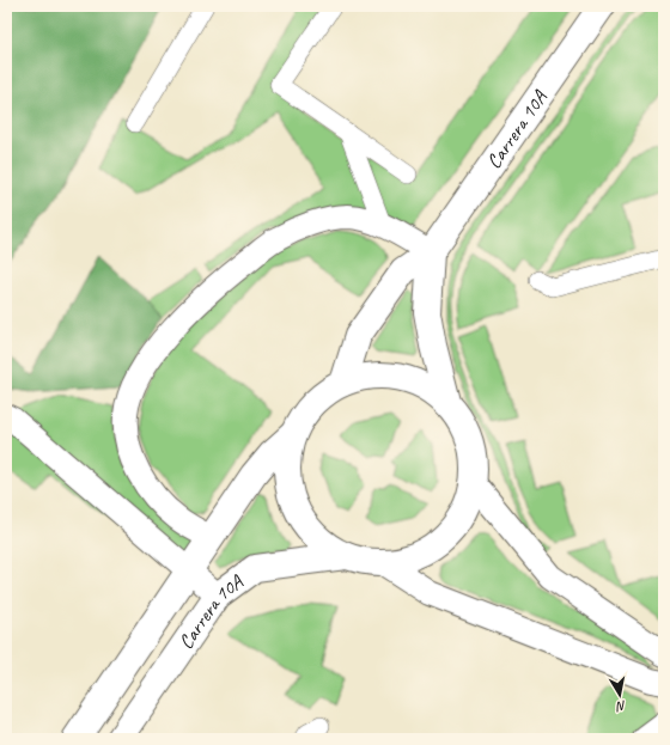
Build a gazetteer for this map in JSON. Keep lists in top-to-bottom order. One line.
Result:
{"streets":{"street":["Carrera 10A"]},"north":"bottom"}
